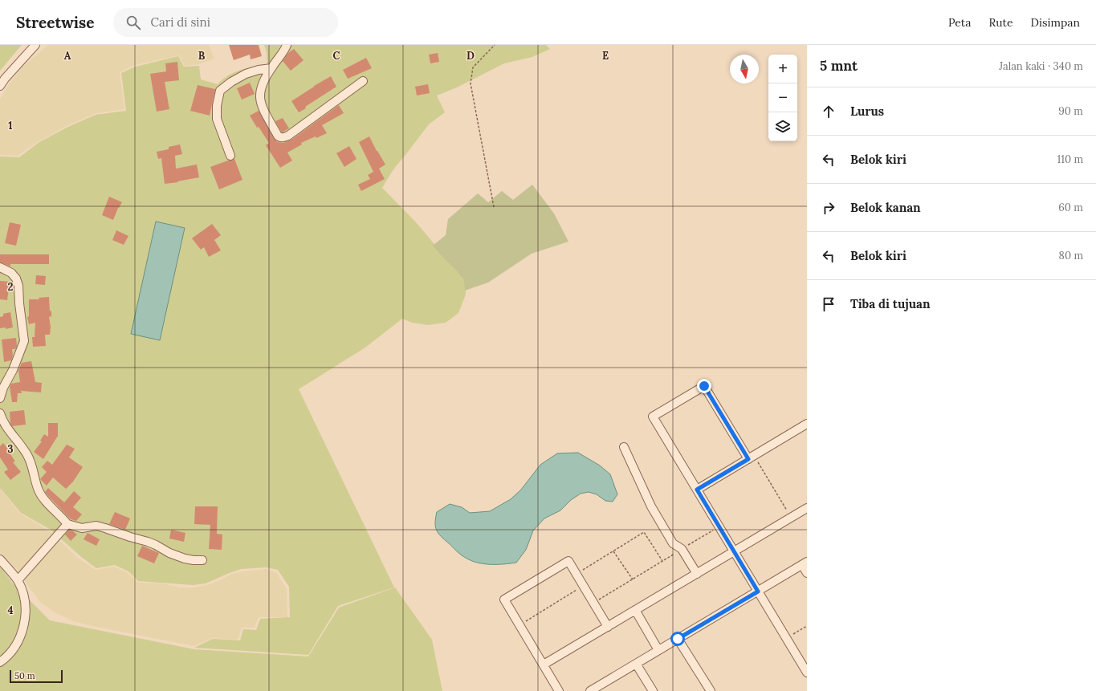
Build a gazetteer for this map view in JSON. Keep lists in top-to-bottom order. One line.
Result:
{"scale_bar":"50 m","north":"bottom","page":{"header":"Streetwise","search":"Cari di sini","nav":["Peta","Rute","Disimpan"],"heading":["5 mnt","Jalan kaki · 340 m"],"map_buttons":["+","−"],"list":[["Lurus","90 m"],["Belok kiri","110 m"],["Belok kanan","60 m"],["Belok kiri","80 m"],"Tiba di tujuan"],"scale":"50 m"},"grid":{"columns":["A","B","C","D","E"],"rows":["1","2","3","4"]}}
